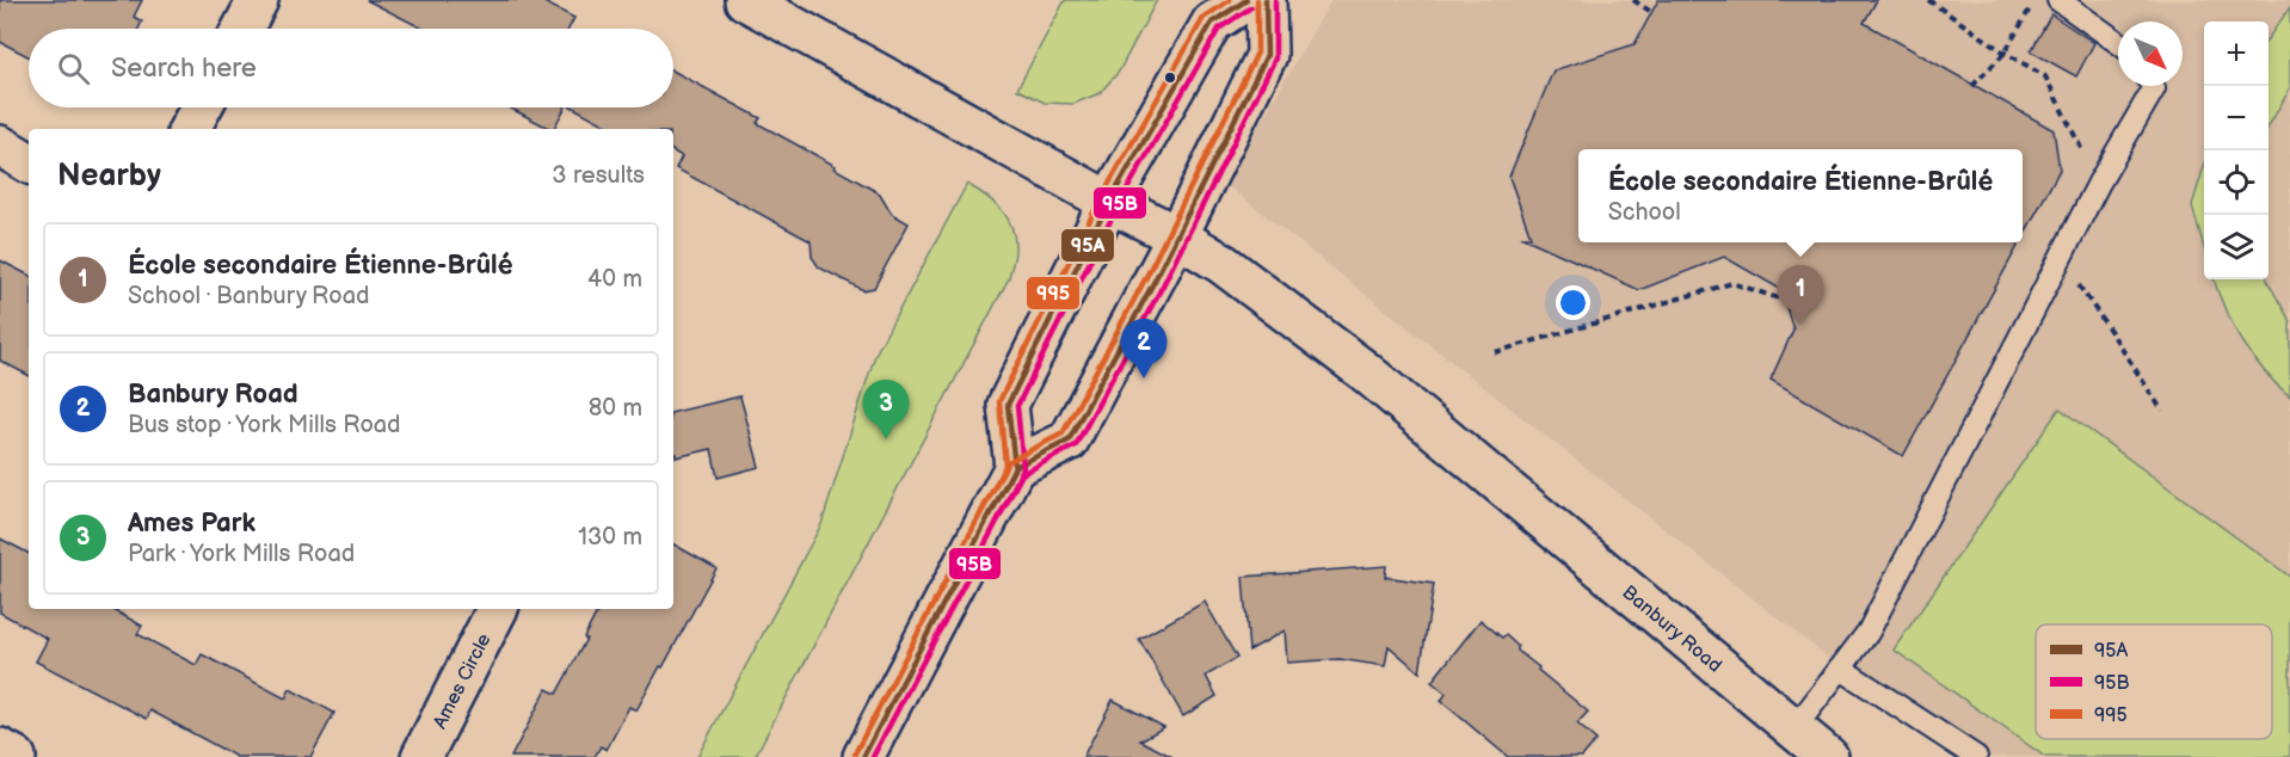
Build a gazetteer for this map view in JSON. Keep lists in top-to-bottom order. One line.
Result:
{"streets":{"street":["Banbury Road","Ames Circle"]},"lines":["transit line 95A","transit line 95B","transit line 995"],"legend":["95A","95B","995"],"north":"bottom right","page":{"map_buttons":["+","−"],"search":"Search here","heading":["Nearby","3 results"],"popup":["École secondaire Étienne-Brûlé","School"],"list":[{"mark":"1","name":"École secondaire Étienne-Brûlé","note":"School · Banbury Road","value":"40 m"},{"mark":"2","name":"Banbury Road","note":"Bus stop · York Mills Road","value":"80 m"},{"mark":"3","name":"Ames Park","note":"Park · York Mills Road","value":"130 m"}],"pins":["1","2","3"]}}
